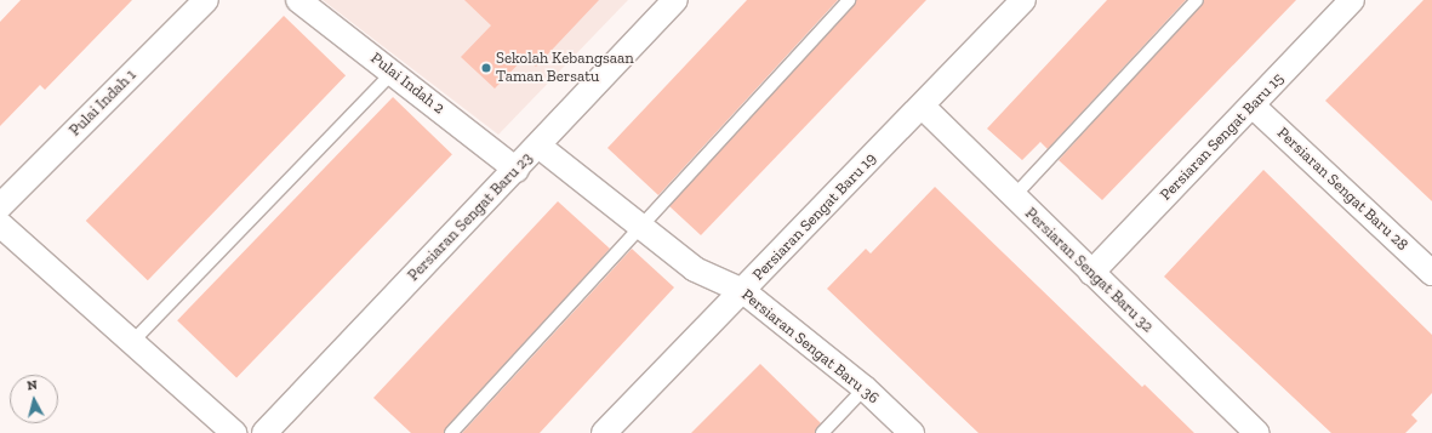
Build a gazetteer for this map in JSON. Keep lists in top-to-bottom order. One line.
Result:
{"streets":{"street":["Pulai Indah 2","Pulai Indah 1","Persiaran Sengat Baru 15","Persiaran Sengat Baru 28","Persiaran Sengat Baru 23","Persiaran Sengat Baru 19","Persiaran Sengat Baru 32","Persiaran Sengat Baru 36"]},"crossings":[["Pulai Indah 2","Persiaran Sengat Baru 23"],["Persiaran Sengat Baru 15","Persiaran Sengat Baru 28"],["Persiaran Sengat Baru 15","Persiaran Sengat Baru 32"],["Persiaran Sengat Baru 23","Persiaran Sengat Baru 36"],["Persiaran Sengat Baru 19","Persiaran Sengat Baru 32"],["Persiaran Sengat Baru 19","Persiaran Sengat Baru 36"]],"places":["Sekolah Kebangsaan Taman Bersatu"],"north":"top"}
